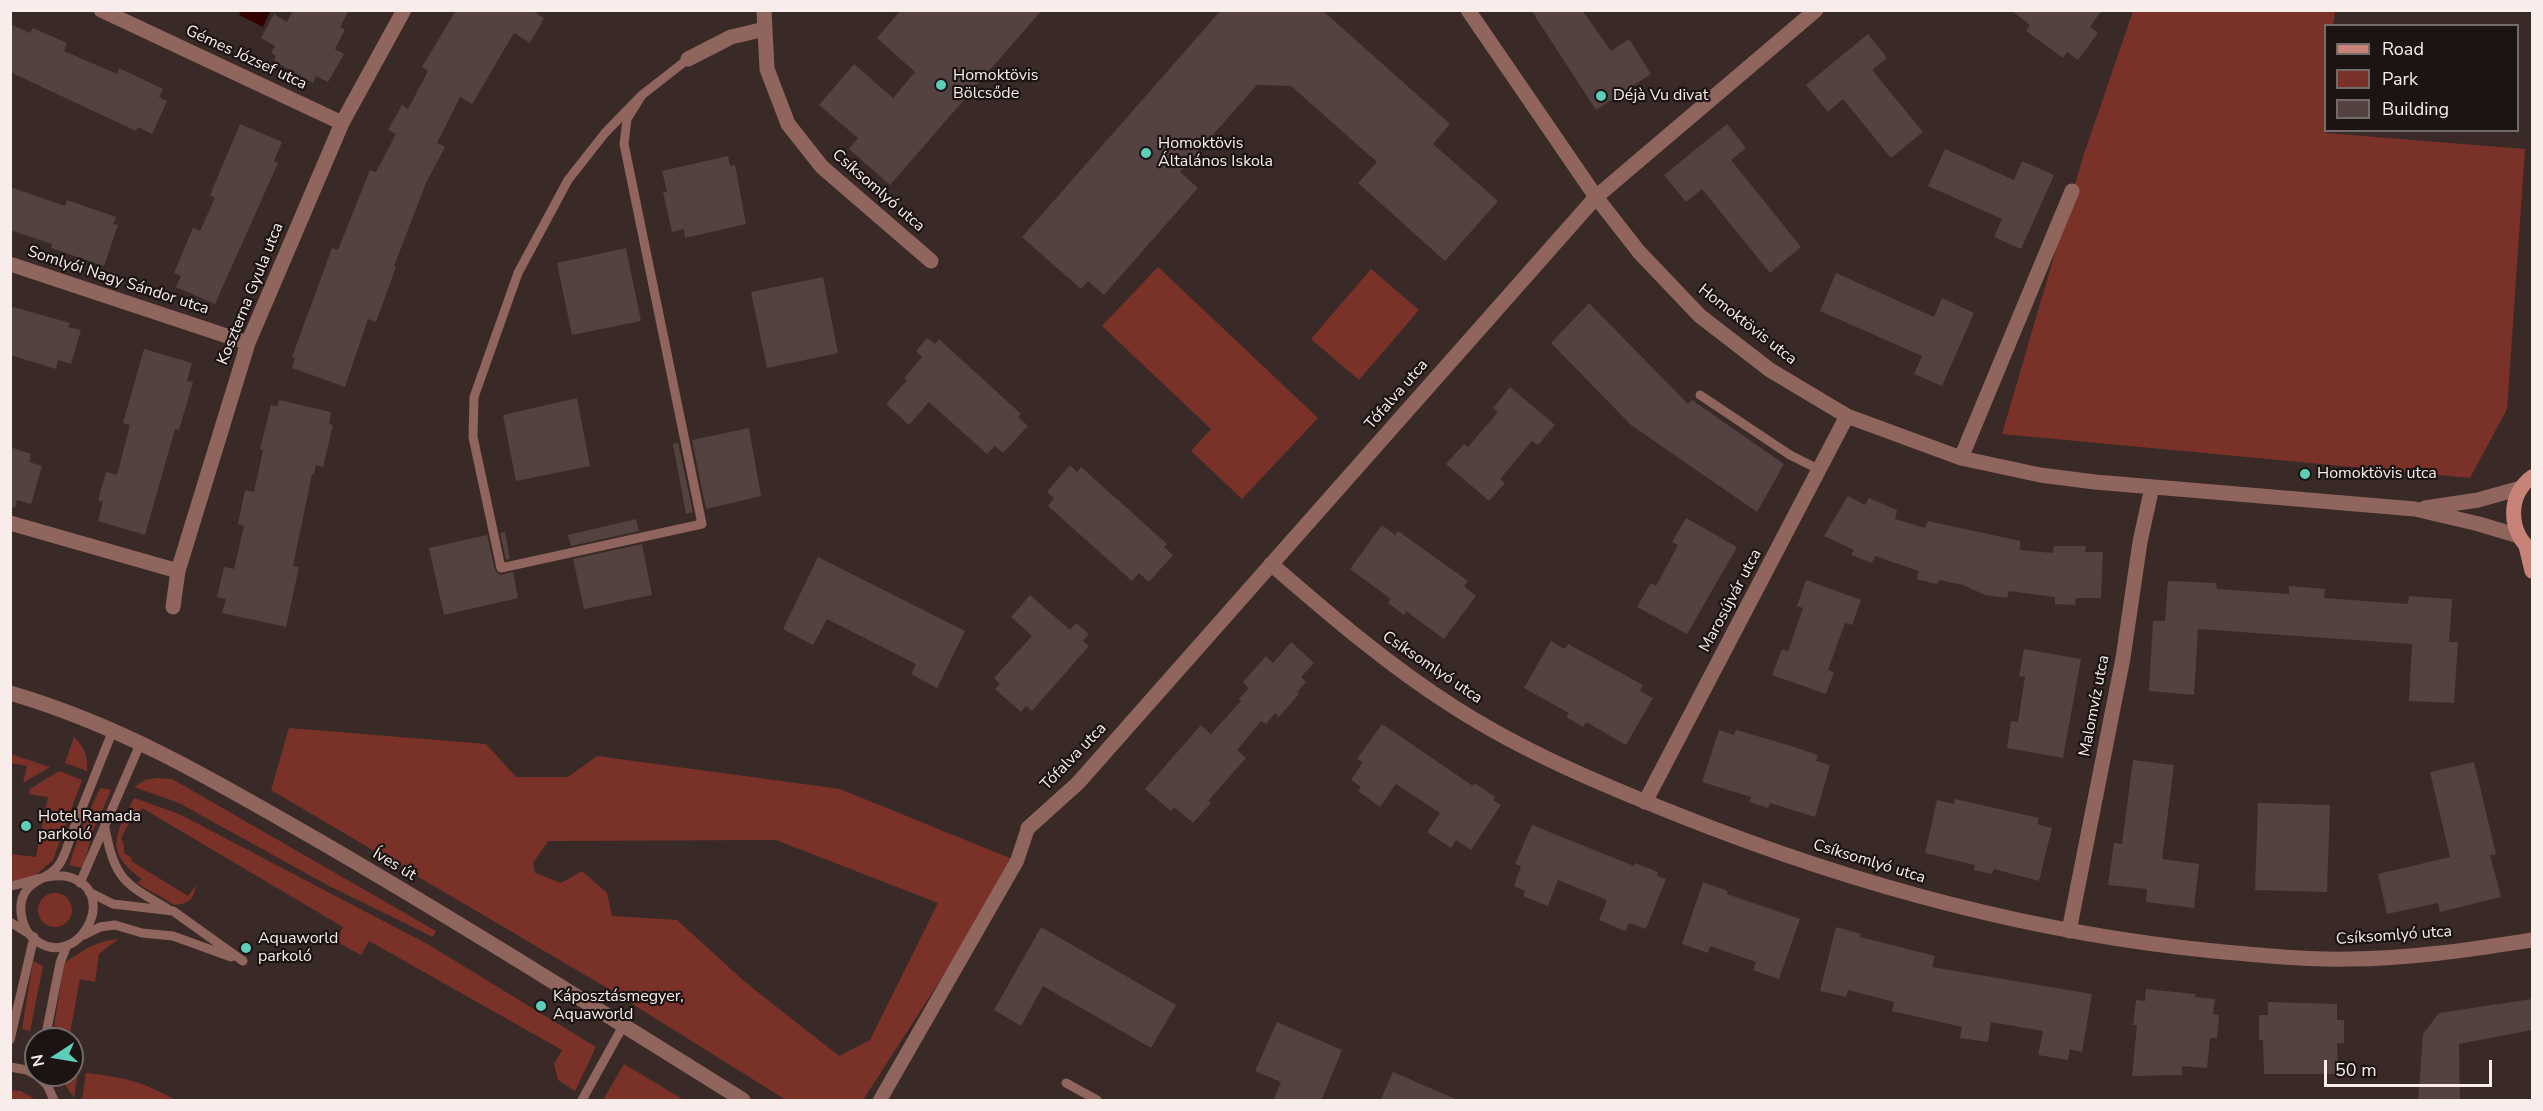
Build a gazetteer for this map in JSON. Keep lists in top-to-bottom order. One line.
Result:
{"streets":{"street":["Gémes József utca","Csíksomlyó utca","Somlyói Nagy Sándor utca","Koszterna Gyula utca","Homoktövis utca","Tófalva utca","Marosújvár utca","Malomvíz utca","Íves út"]},"crossings":[["Gémes József utca","Koszterna Gyula utca"],["Csíksomlyó utca","Tófalva utca"],["Csíksomlyó utca","Marosújvár utca"],["Csíksomlyó utca","Malomvíz utca"],["Somlyói Nagy Sándor utca","Koszterna Gyula utca"],["Homoktövis utca","Tófalva utca"],["Homoktövis utca","Marosújvár utca"],["Homoktövis utca","Malomvíz utca"]],"places":["Homoktövis Bölcsőde","Déjà Vu divat","Homoktövis Általános Iskola","Homoktövis utca","Hotel Ramada parkoló","Aquaworld parkoló","Káposztásmegyer, Aquaworld"],"legend":["Road","Park","Building"],"scale_bar":"50 m","north":"left"}
